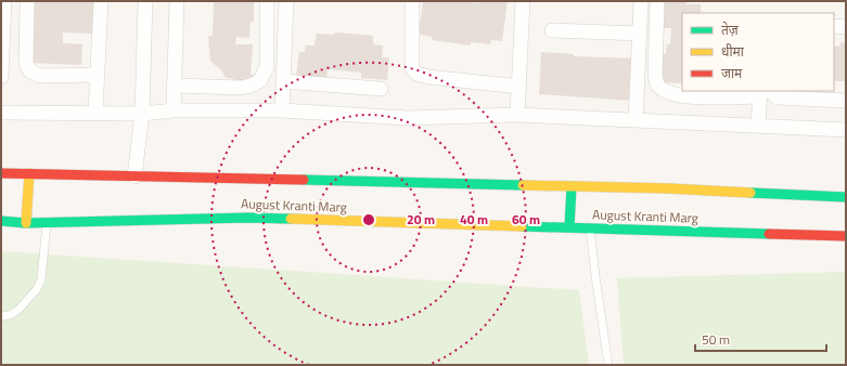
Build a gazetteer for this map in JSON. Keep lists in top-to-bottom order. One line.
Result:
{"streets":{"main road":["August Kranti Marg"]},"legend":["तेज़","धीमा","जाम"],"scale_bar":"50 m","rings":["20 m","40 m","60 m"]}
